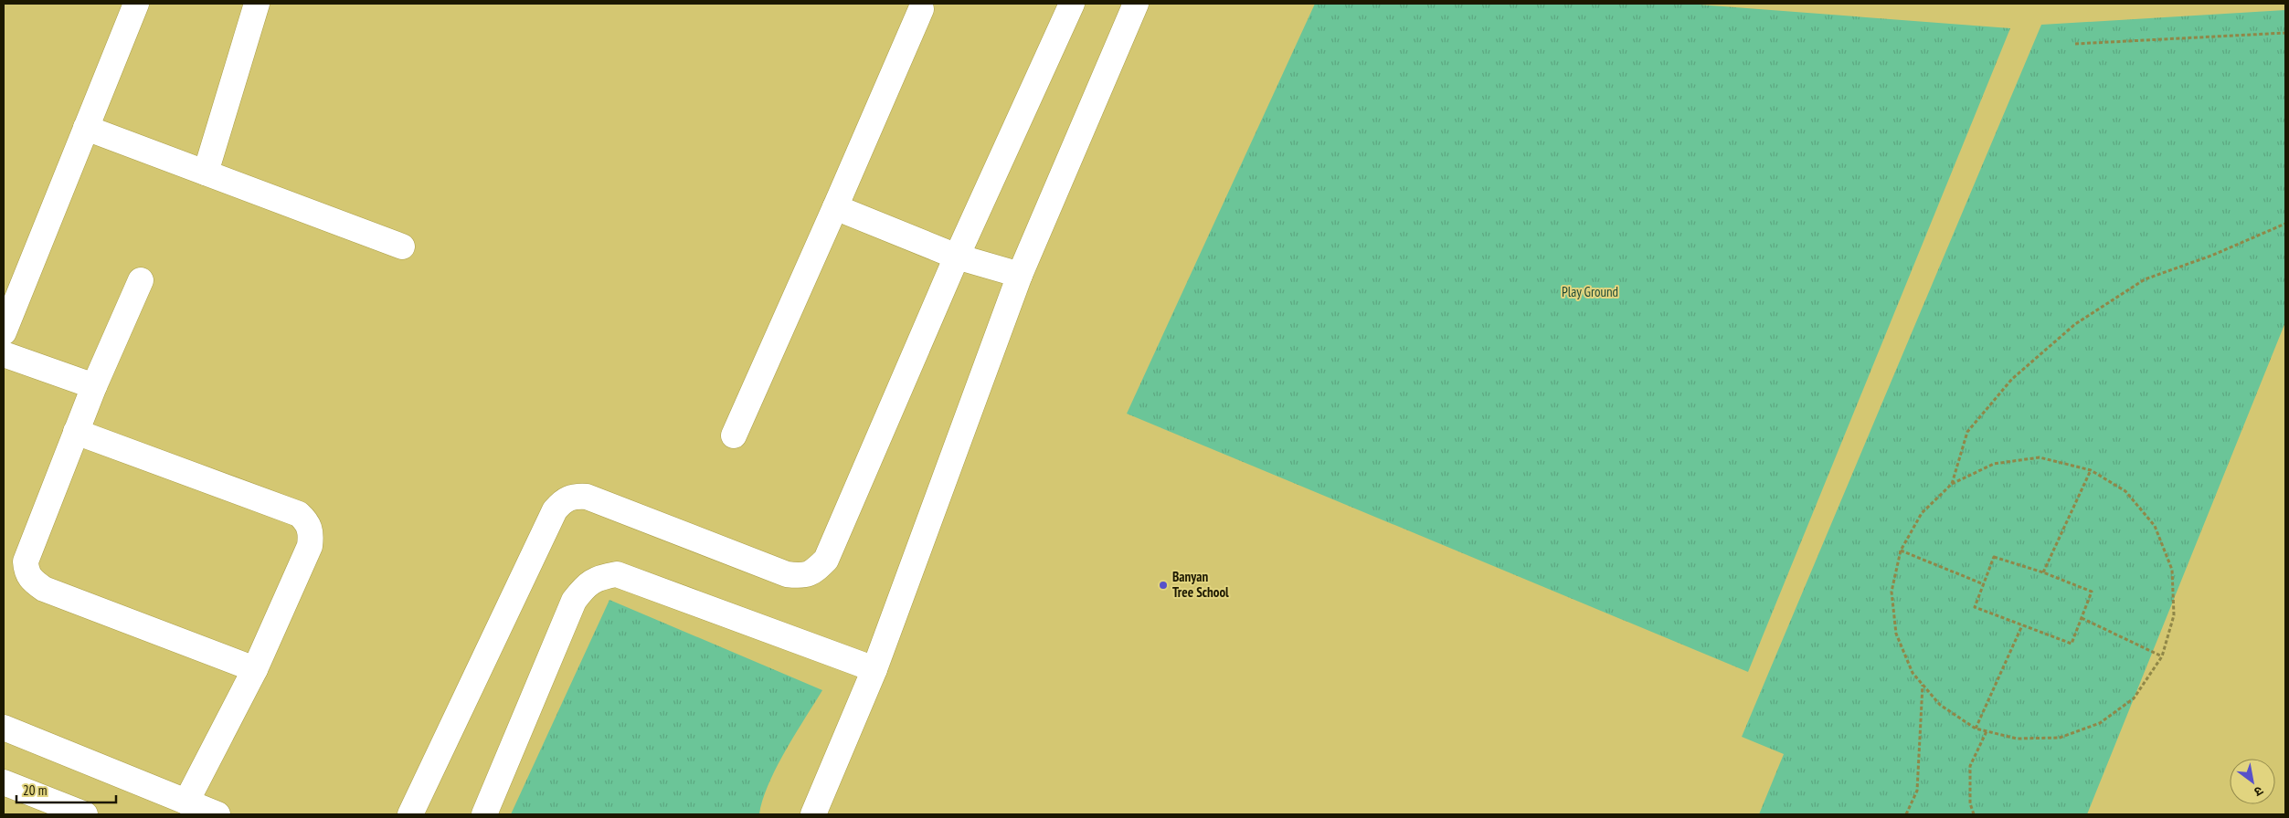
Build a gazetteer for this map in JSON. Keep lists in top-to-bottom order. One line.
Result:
{"parks":["Play Ground"],"places":["Banyan Tree School"],"scale_bar":"20 m","north":"bottom right"}
